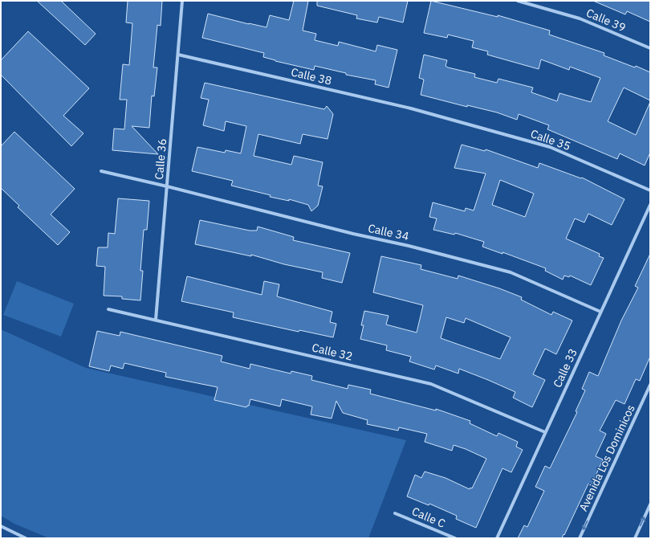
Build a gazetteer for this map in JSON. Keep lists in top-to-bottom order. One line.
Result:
{"streets":{"street":["Calle 39","Calle 38","Calle 35","Calle 36","Calle 34","Calle 32","Calle 33","Avenida Los Dominicos","Calle C"]},"crossings":[["Calle 38","Calle 35"],["Calle 38","Calle 36"],["Calle 36","Calle 34"],["Calle 36","Calle 32"],["Calle 34","Calle 33"],["Calle 32","Calle 33"]],"one_way":["Avenida Los Dominicos"]}
